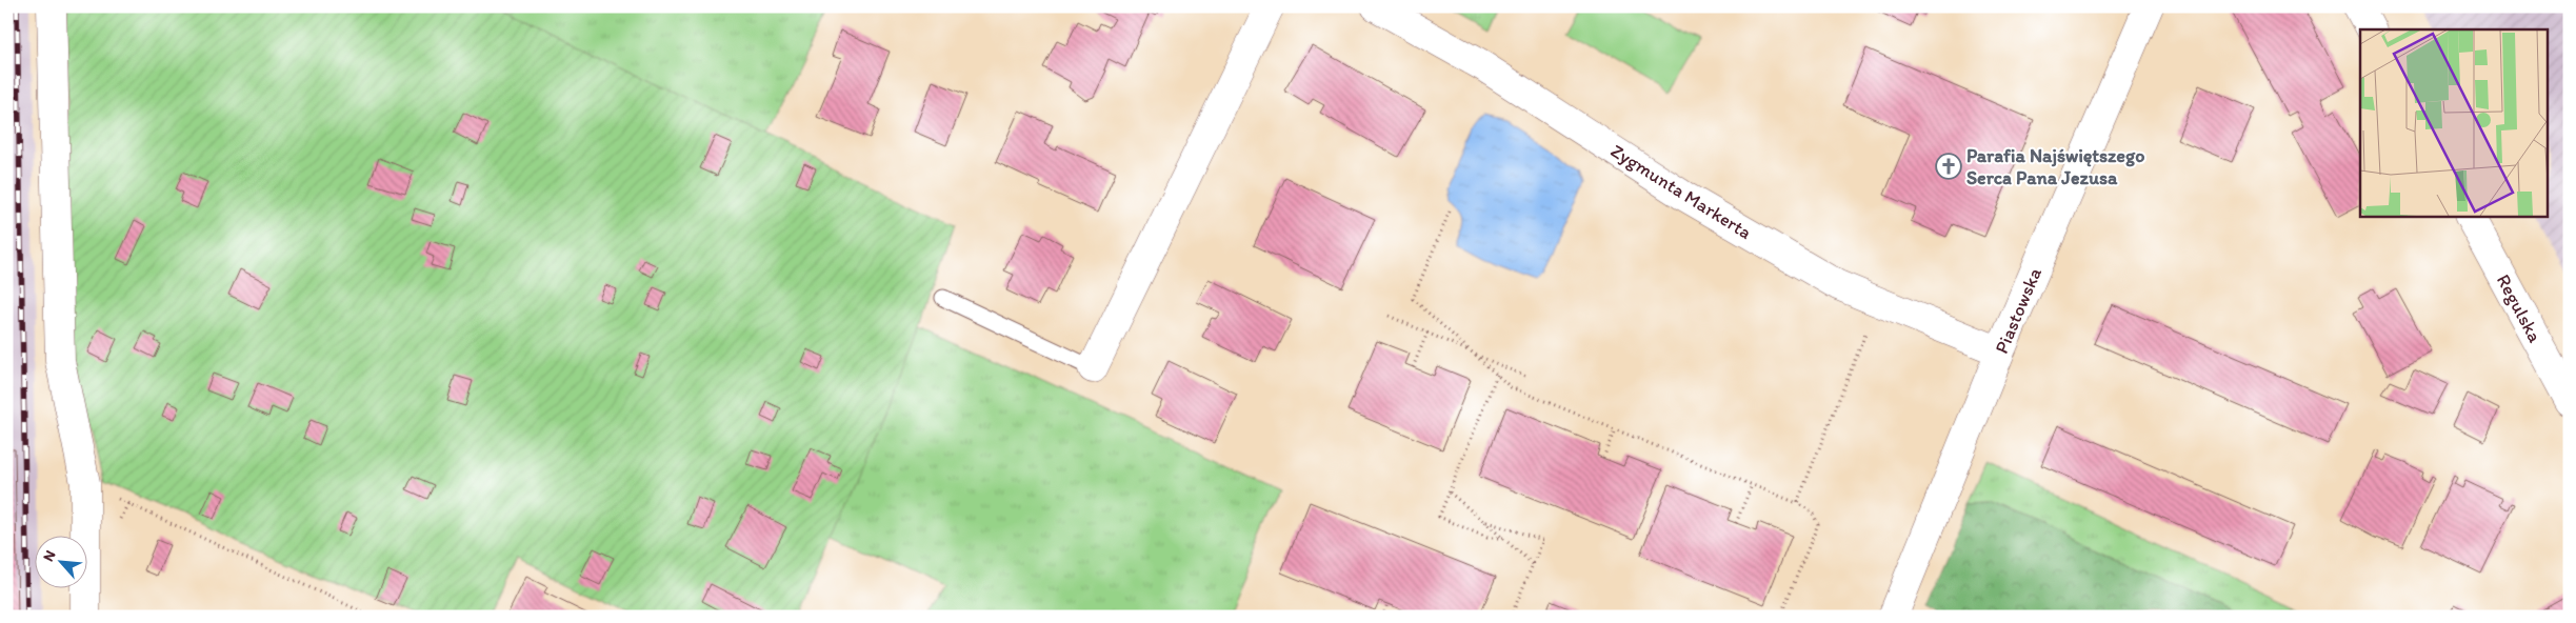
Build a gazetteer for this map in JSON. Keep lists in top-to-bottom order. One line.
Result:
{"streets":{"street":["Zygmunta Markerta","Regulska","Piastowska"]},"crossings":[["Zygmunta Markerta","Piastowska"]],"places":{"church":["Parafia Najświętszego Serca Pana Jezusa"]},"north":"top left"}
